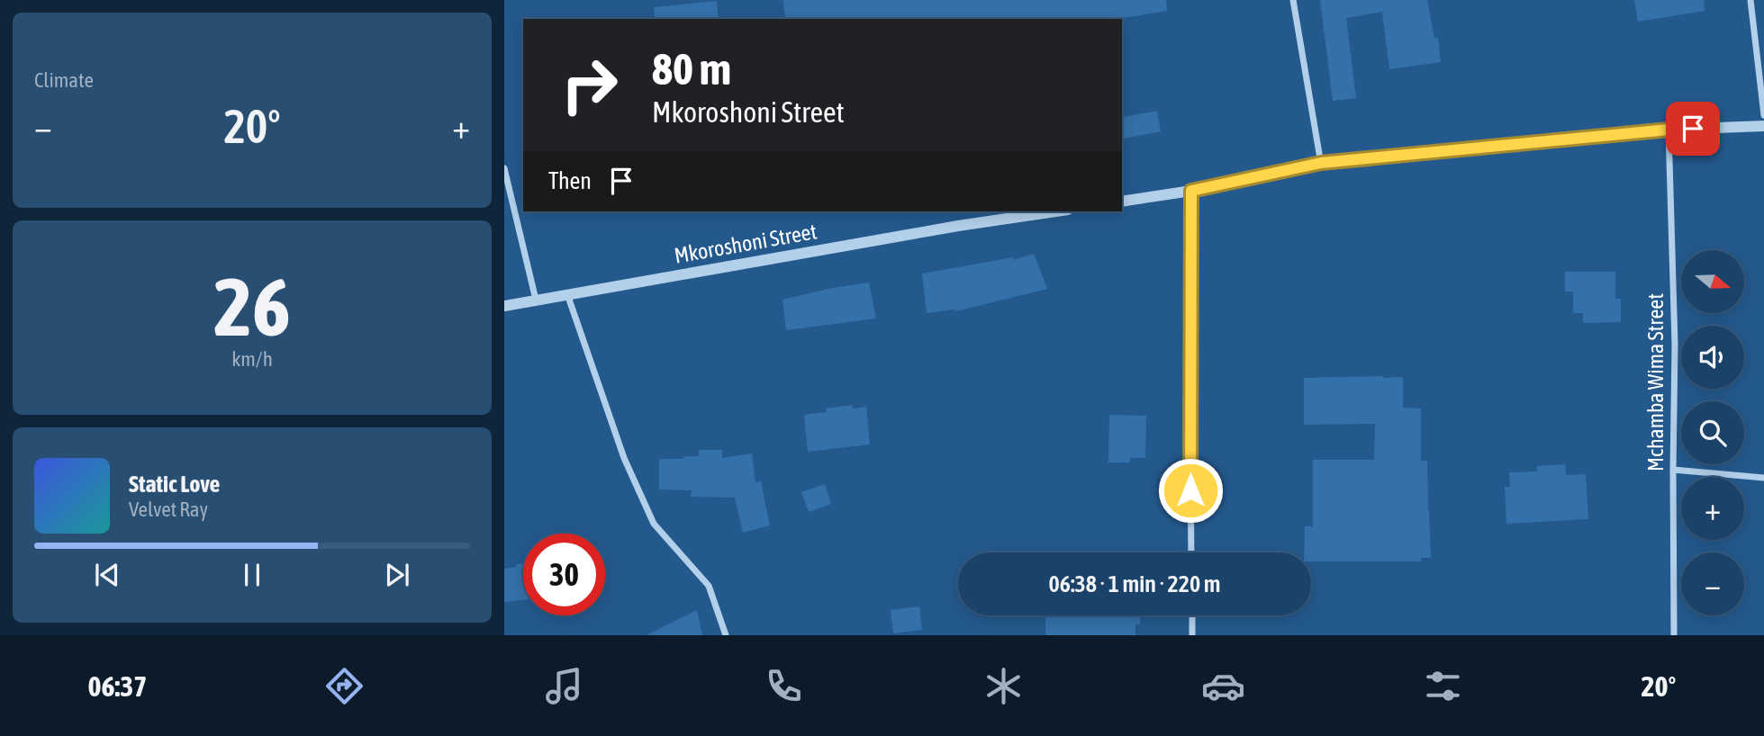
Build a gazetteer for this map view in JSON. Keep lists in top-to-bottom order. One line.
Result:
{"streets":{"street":["Mkoroshoni Street","Mchamba Wima Street"]},"north":"right","page":{"tile":["Climate",["26","km/h"]],"turn":["80 m","Mkoroshoni Street"],"heat":["−","20°","+"],"then":"Then","map_buttons":["+","−"],"song":["Static Love","Velvet Ray"],"limit":"30","trip":"06:38 · 1 min · 220 m","tabs":["06:37","20°"]}}
